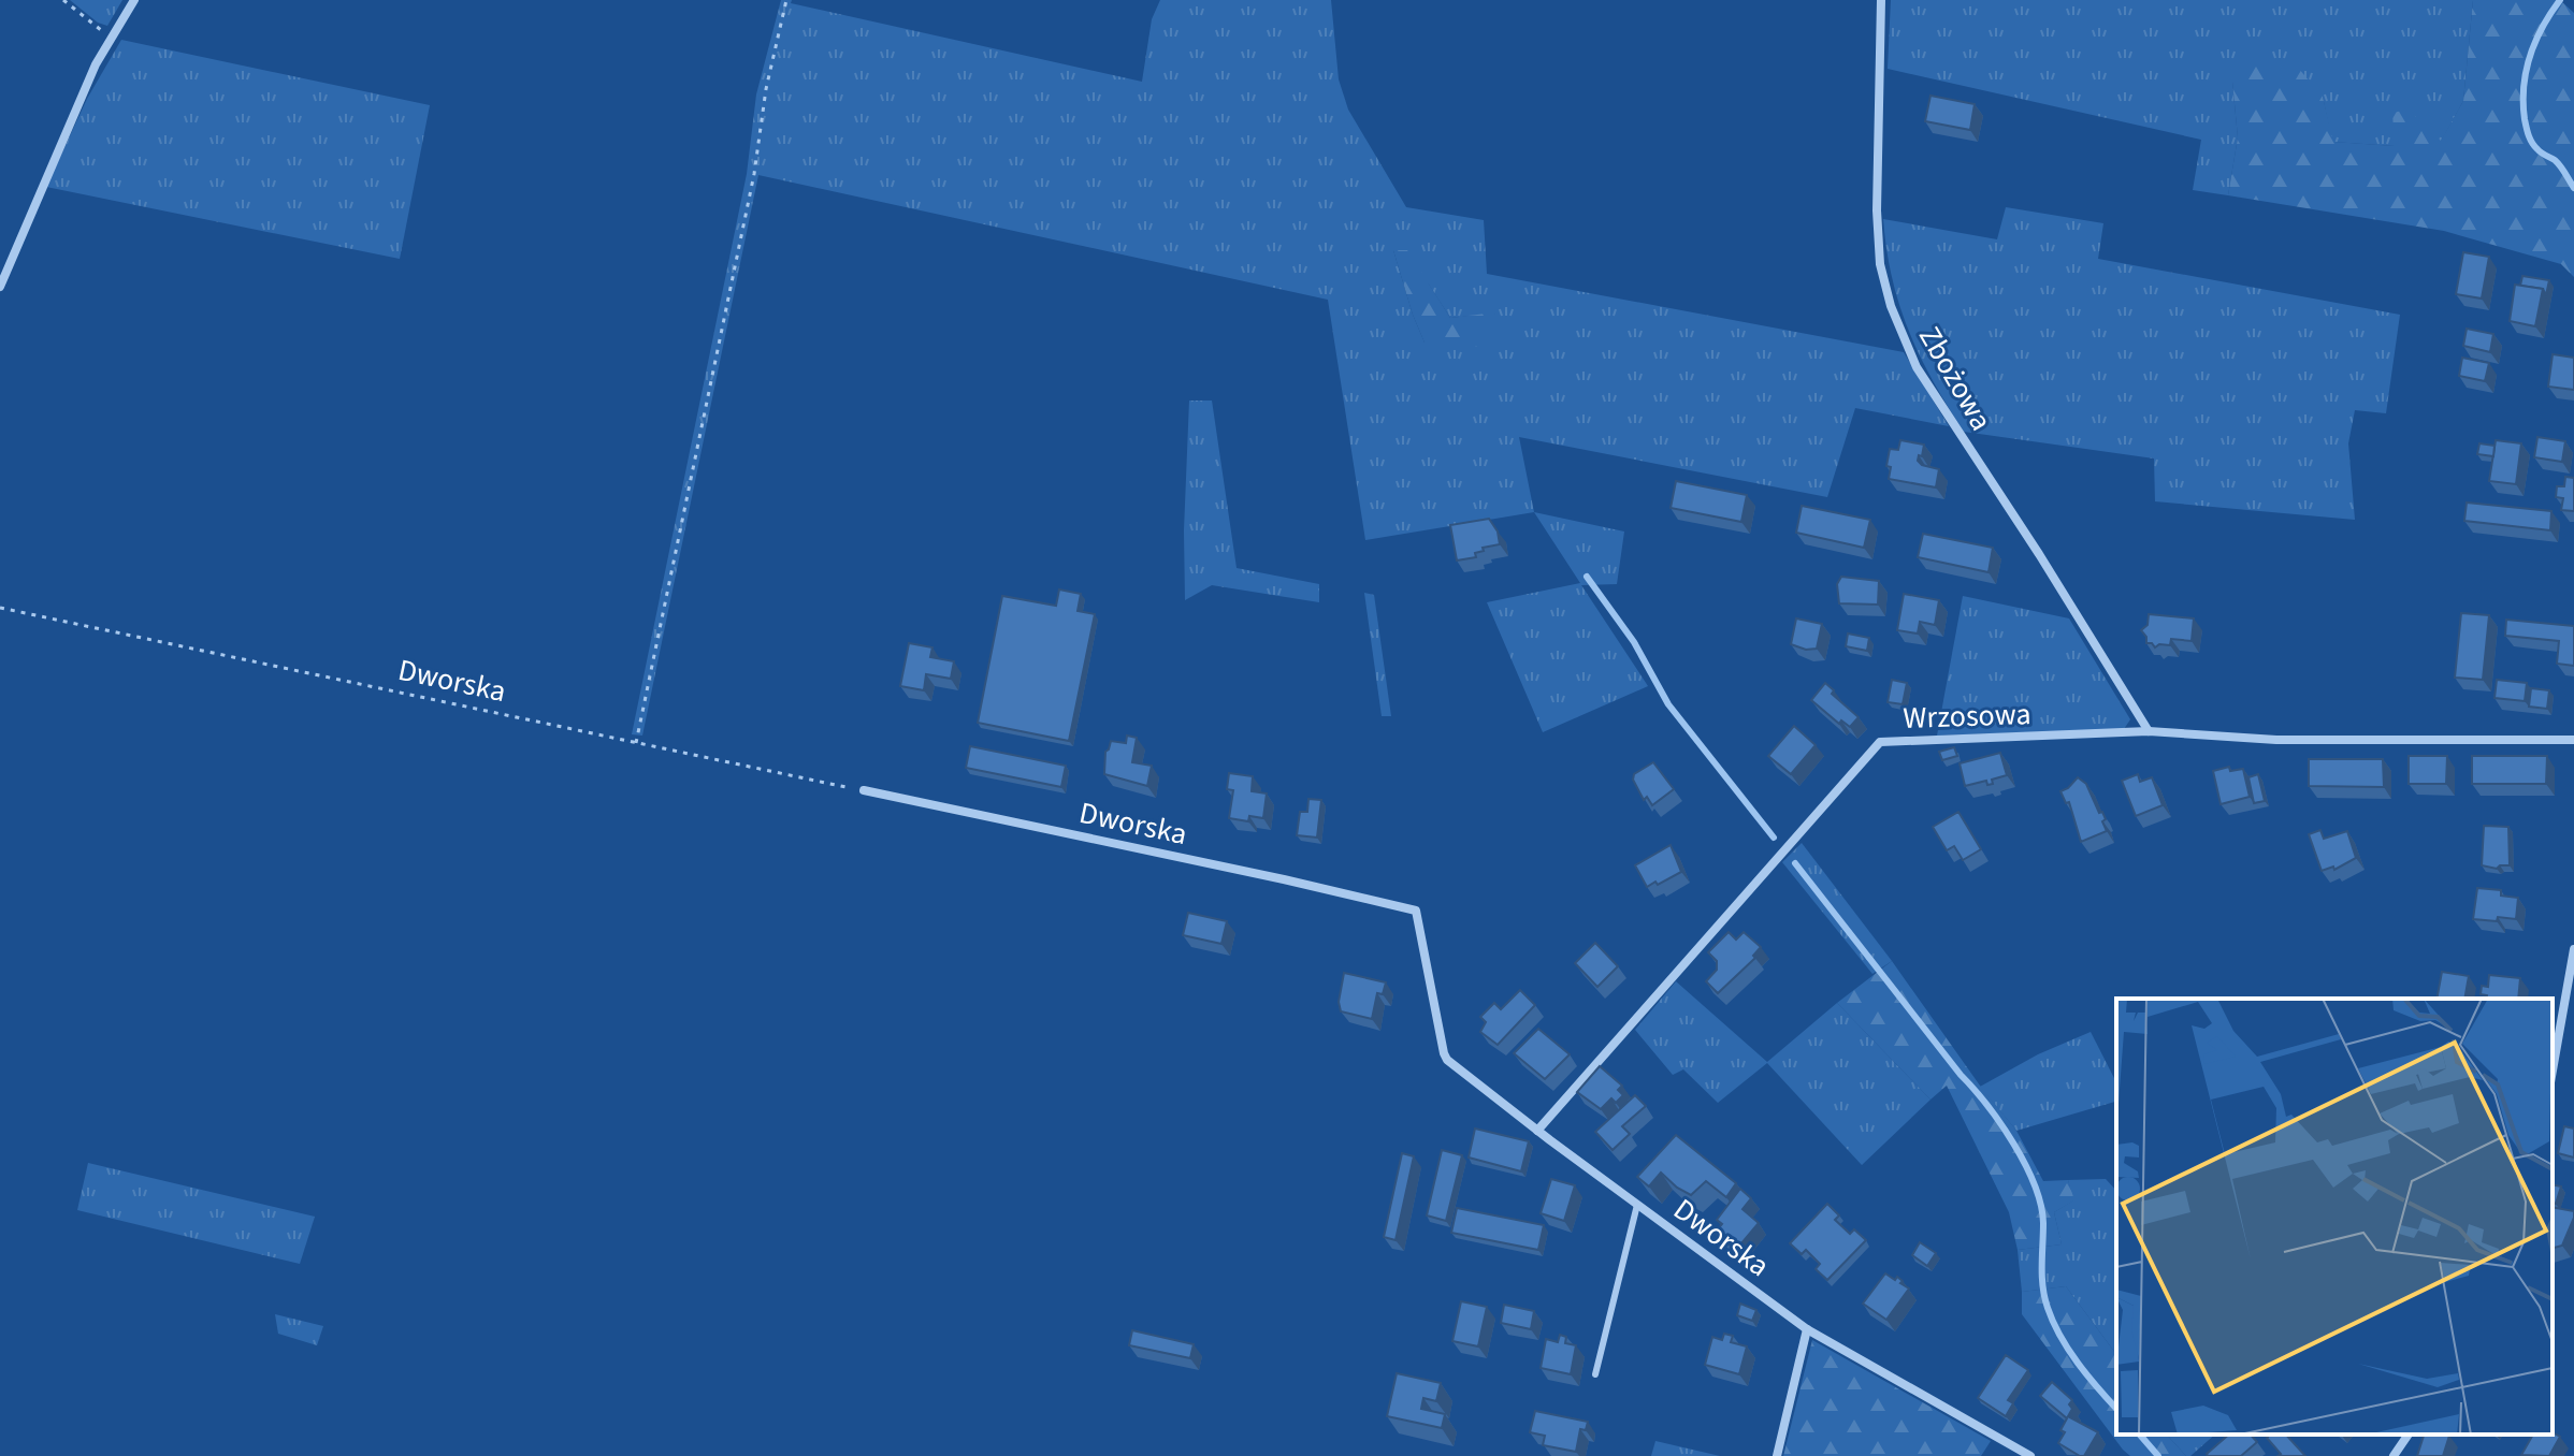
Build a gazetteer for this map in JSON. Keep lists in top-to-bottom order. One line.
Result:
{"streets":{"street":["Zbożowa","Dworska","Wrzosowa"]},"crossings":[["Zbożowa","Wrzosowa"],["Dworska","Wrzosowa"]]}
